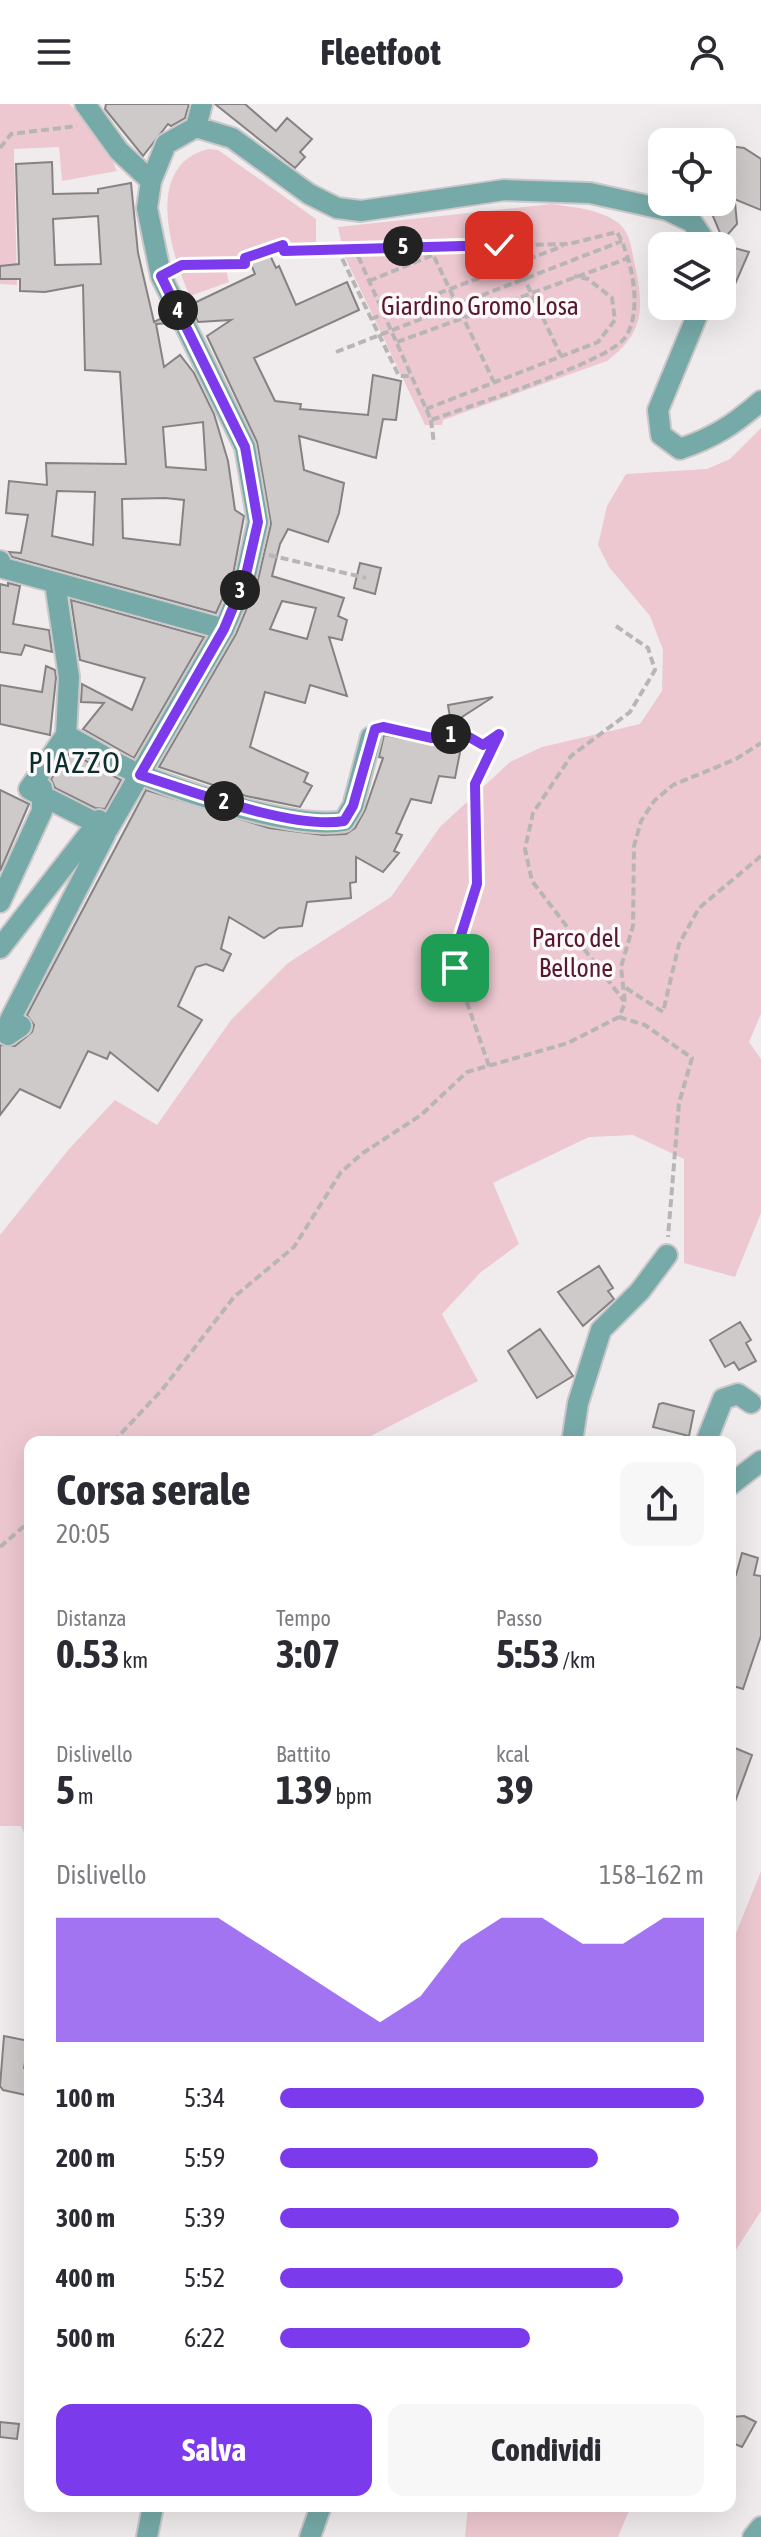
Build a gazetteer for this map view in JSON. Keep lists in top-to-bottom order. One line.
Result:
{"districts":["PIAZZO"],"parks":["Giardino Gromo Losa","Parco del Bellone"],"page":{"header":"Fleetfoot","pins":["5","4","3","1","2"],"heading":["Corsa serale","20:05"],"stats":[["Distanza","0.53 km"],["Tempo","3:07"],["Passo","5:53 /km"],["Dislivello","5 m"],["Battito","139 bpm"],["kcal","39"]],"chart":["Dislivello","158–162 m"],"list":[{"name":"100 m","note":"5:34"},{"name":"200 m","note":"5:59"},{"name":"300 m","note":"5:39"},{"name":"400 m","note":"5:52"},{"name":"500 m","note":"6:22"}],"buttons":["Salva","Condividi"]}}
